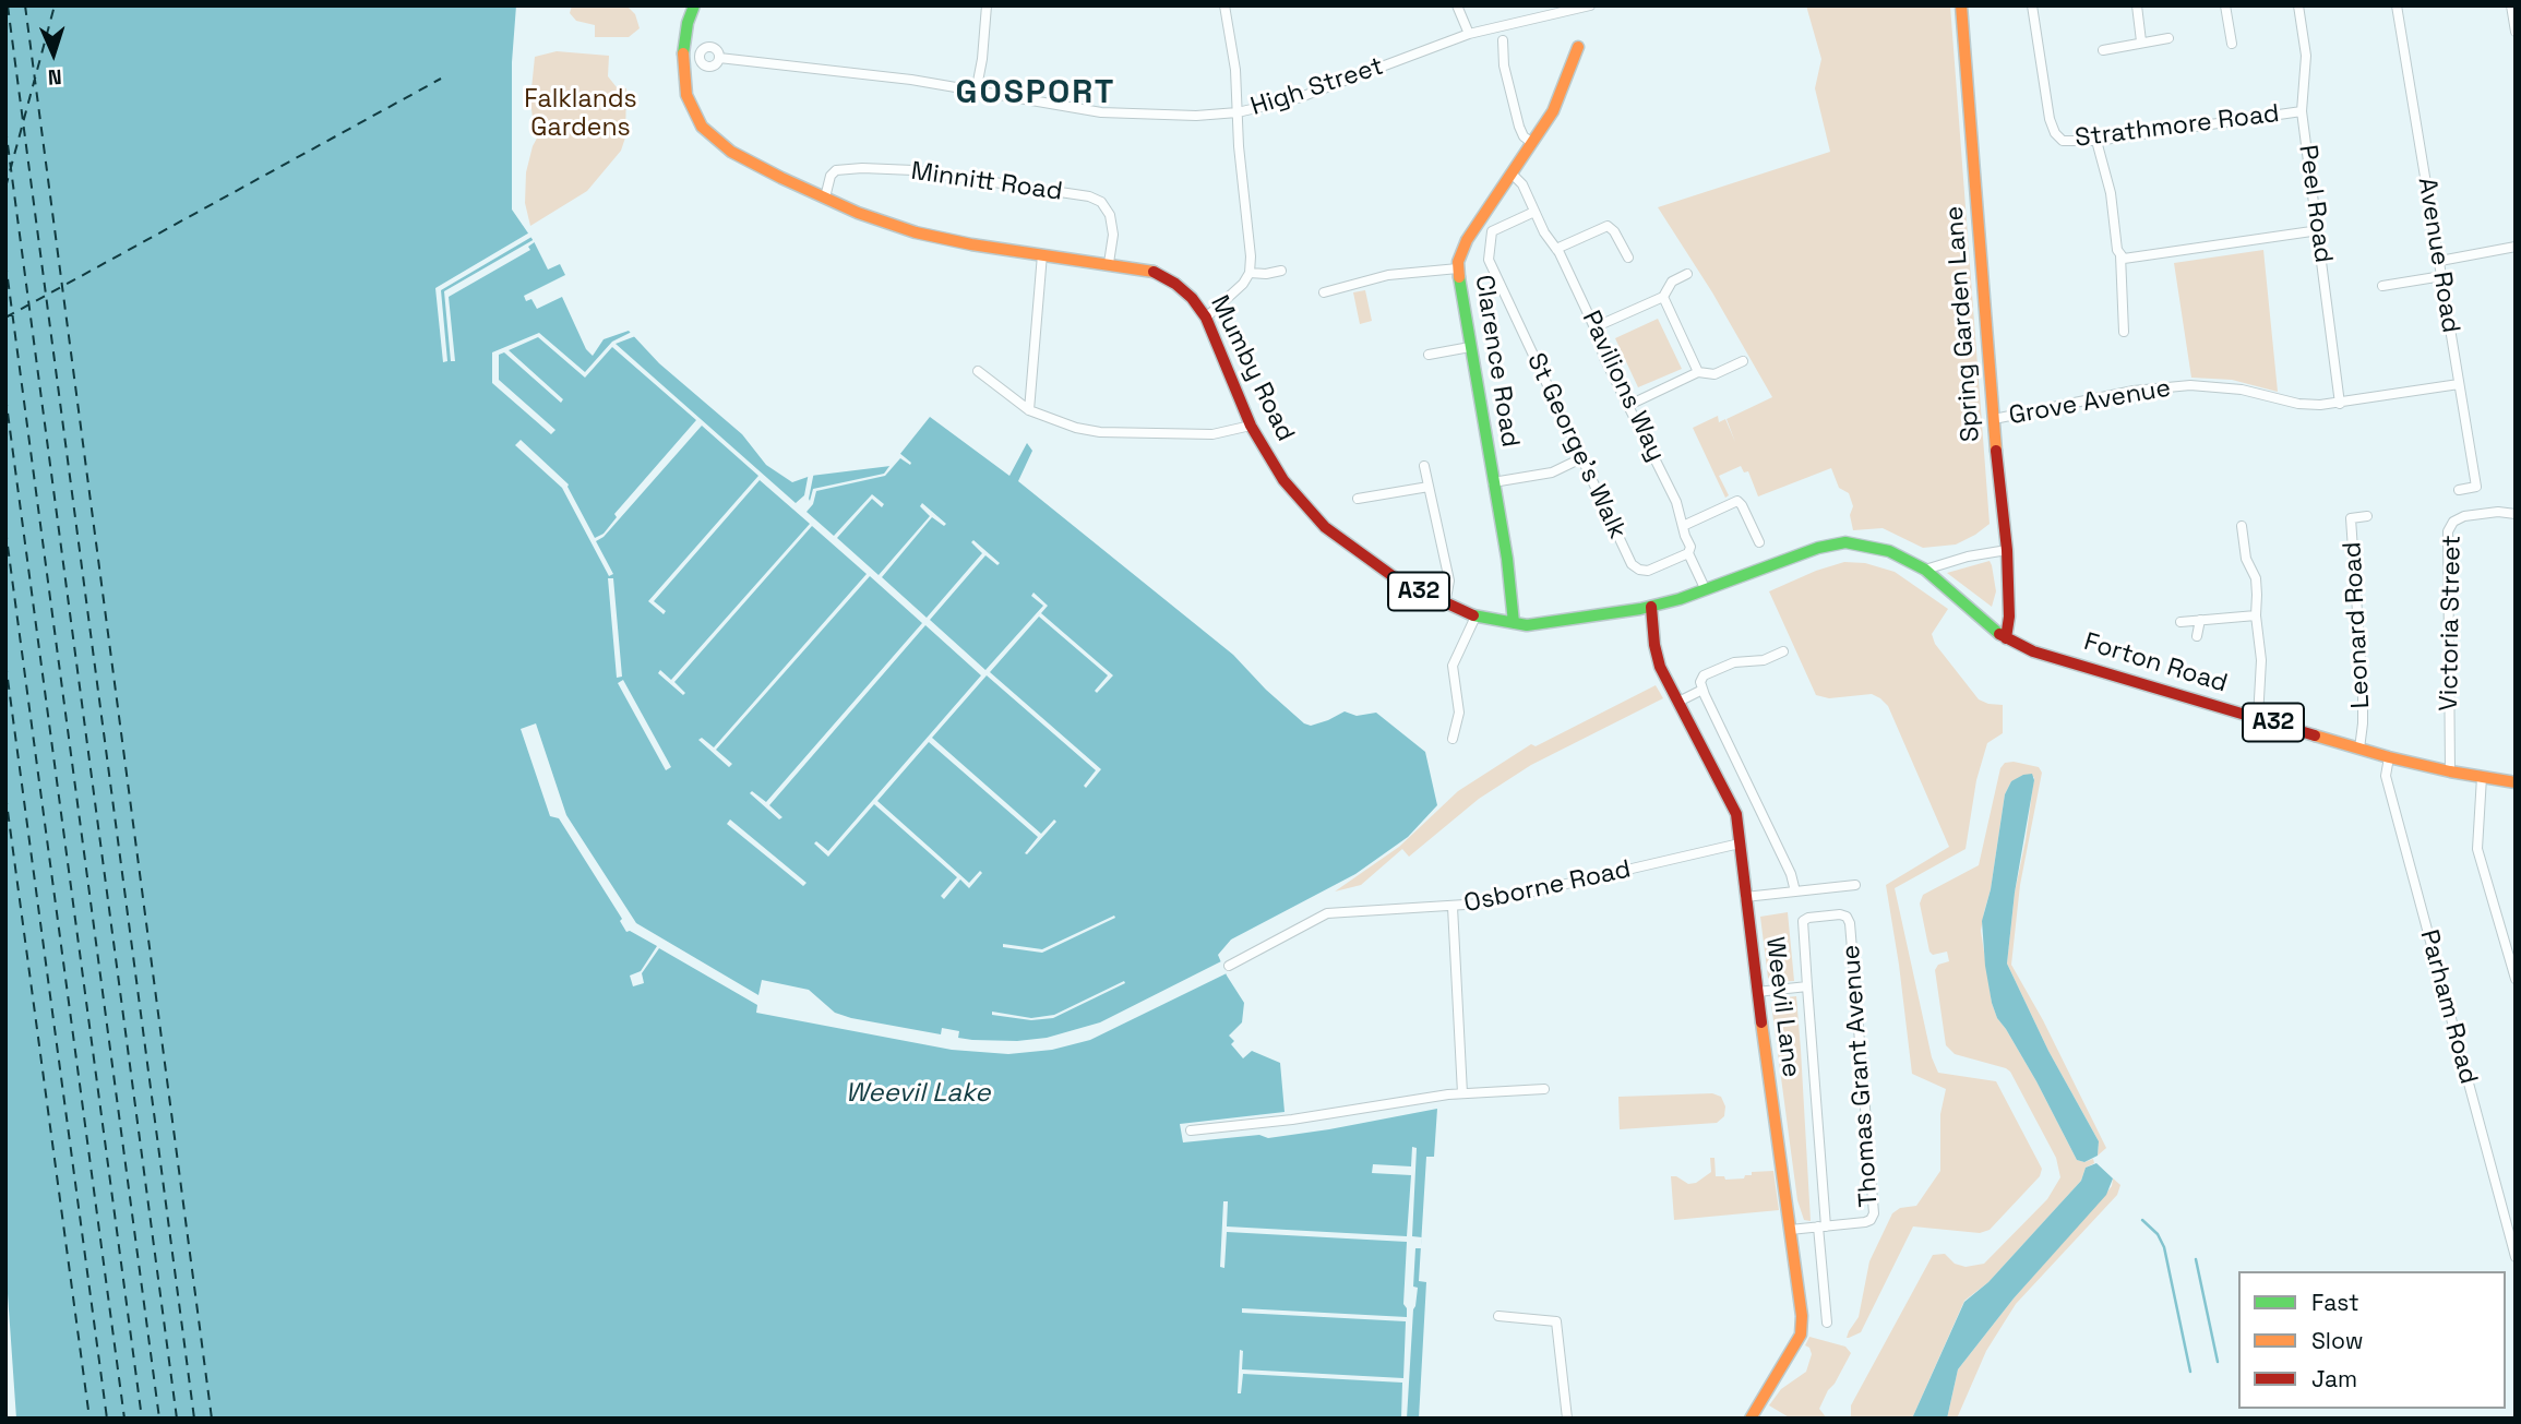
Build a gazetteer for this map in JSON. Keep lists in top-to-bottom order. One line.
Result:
{"streets":{"main road":["Spring Garden Lane","Clarence Road","Mumby Road","A32","Forton Road","Weevil Lane"],"street":["High Street","Strathmore Road","Minnitt Road","Peel Road","Avenue Road","Pavilions Way","Grove Avenue","St George's Walk","Victoria Street","Leonard Road","Osborne Road","Parham Road","Thomas Grant Avenue"]},"crossings":[["High Street","Mumby Road"],["Strathmore Road","Peel Road"],["Minnitt Road","Mumby Road"],["Peel Road","Grove Avenue"],["Avenue Road","Grove Avenue"],["Spring Garden Lane","Mumby Road"],["Spring Garden Lane","Grove Avenue"],["Spring Garden Lane","Forton Road"],["Clarence Road","Mumby Road"],["Clarence Road","Pavilions Way"],["Mumby Road","Pavilions Way"],["Mumby Road","Forton Road"],["Mumby Road","Weevil Lane"],["Pavilions Way","St George's Walk"],["Victoria Street","Forton Road"],["Leonard Road","Forton Road"],["Forton Road","Parham Road"],["Osborne Road","Weevil Lane"],["Weevil Lane","Thomas Grant Avenue"]],"districts":["GOSPORT"],"water":["Weevil Lake"],"parks":["Falklands Gardens"],"legend":["Fast","Slow","Jam"],"north":"bottom"}
